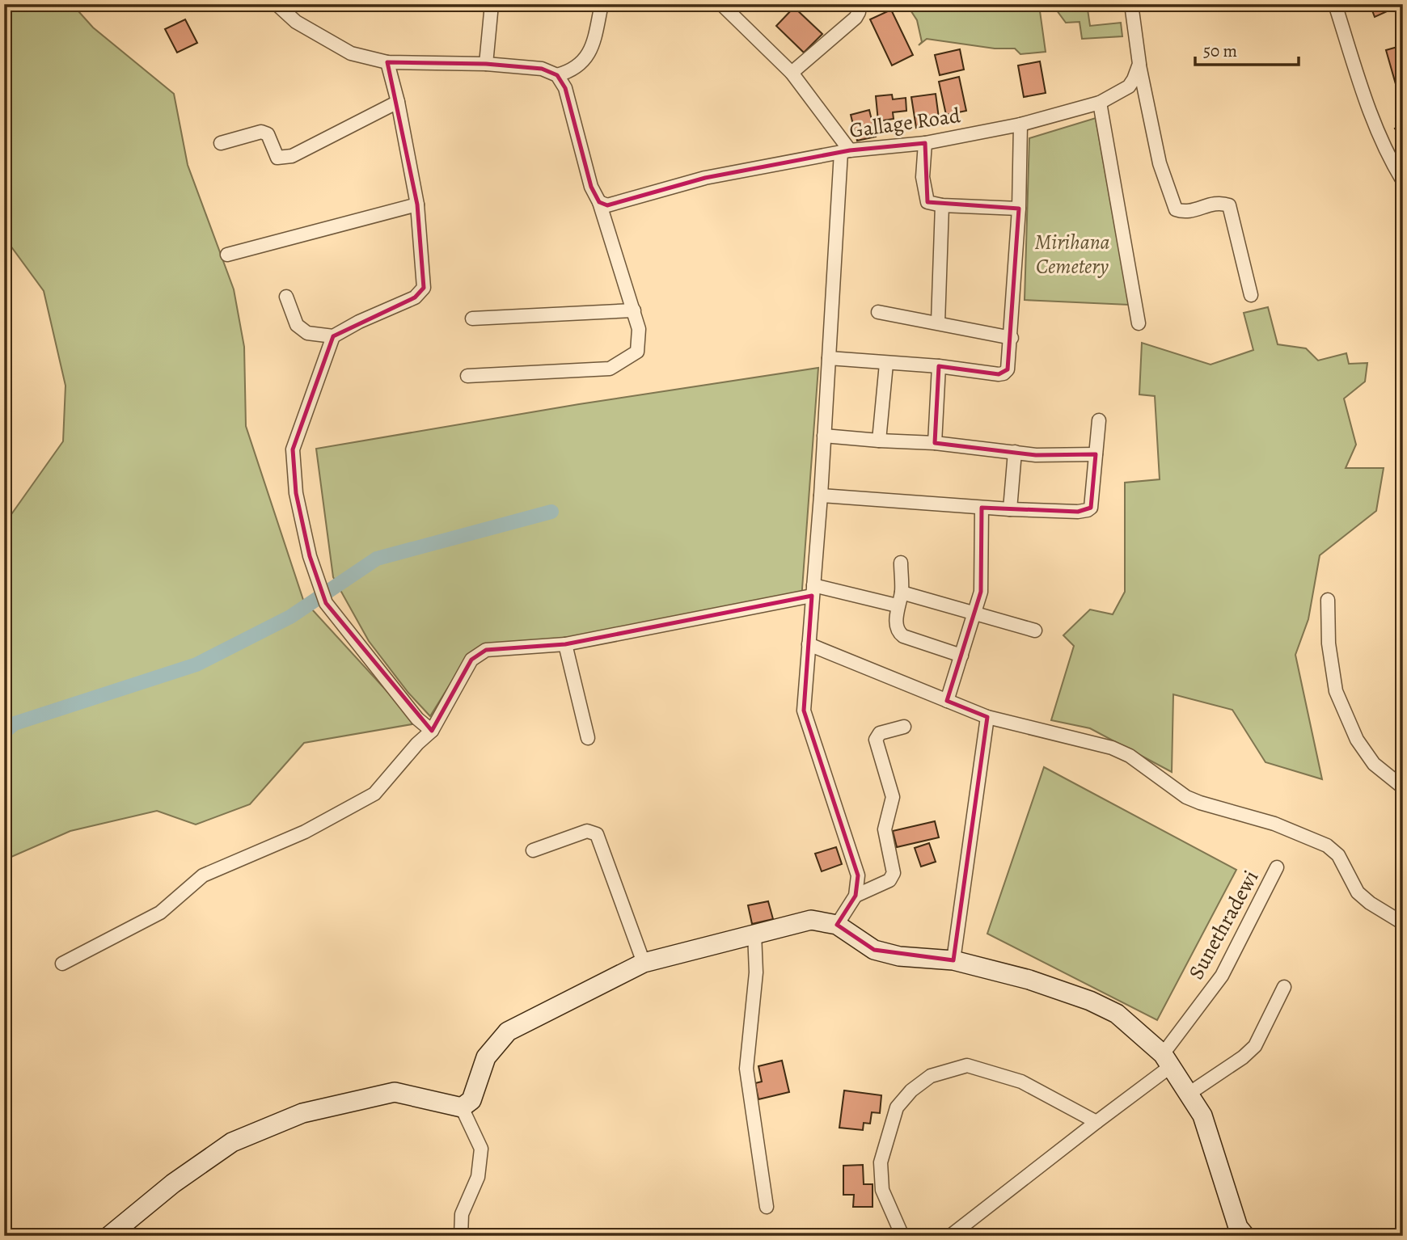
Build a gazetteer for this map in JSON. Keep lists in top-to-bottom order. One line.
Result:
{"streets":{"street":["Gallage Road","Sunethradewi"]},"parks":["Mirihana Cemetery"],"scale_bar":"50 m"}
